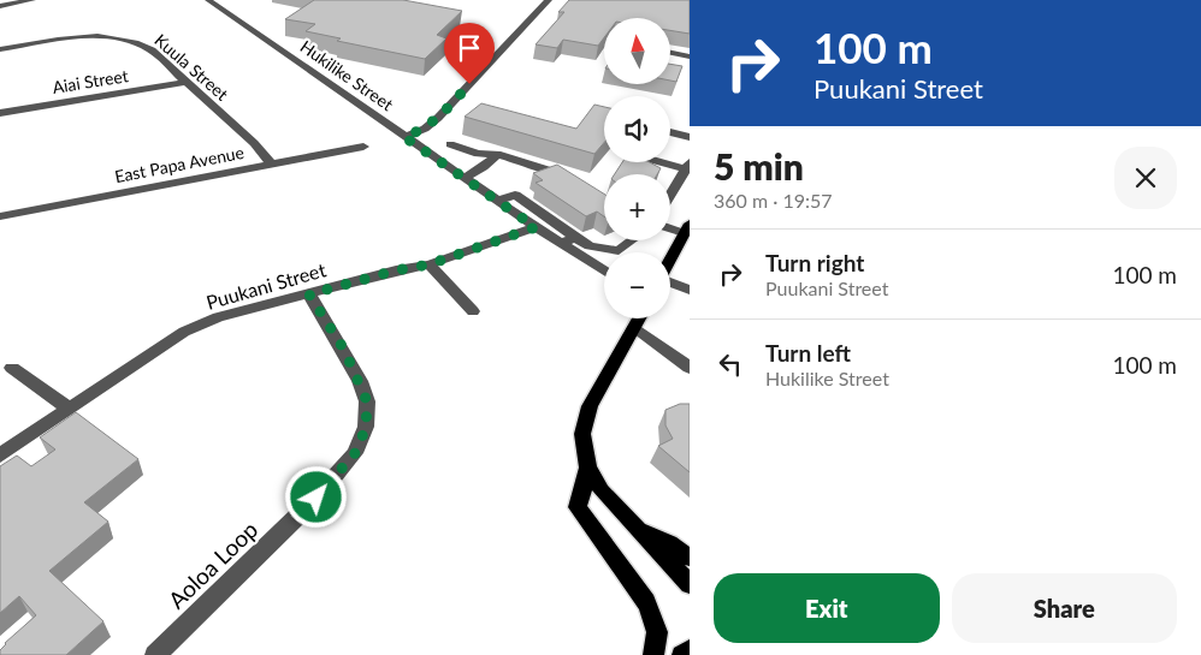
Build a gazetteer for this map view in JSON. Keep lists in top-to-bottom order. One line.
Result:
{"streets":{"street":["Kuula Street","Hukilike Street","Aiai Street","East Papa Avenue","Puukani Street","Aoloa Loop"]},"crossings":[["Kuula Street","Aiai Street"],["Kuula Street","East Papa Avenue"],["Hukilike Street","Puukani Street"],["Puukani Street","Aoloa Loop"]],"north":"top","page":{"turn":["100 m","Puukani Street"],"map_buttons":["+","−"],"heading":["5 min","360 m · 19:57"],"list":[{"name":"Turn right","note":"Puukani Street","value":"100 m"},{"name":"Turn left","note":"Hukilike Street","value":"100 m"}],"buttons":["Exit","Share"]}}
